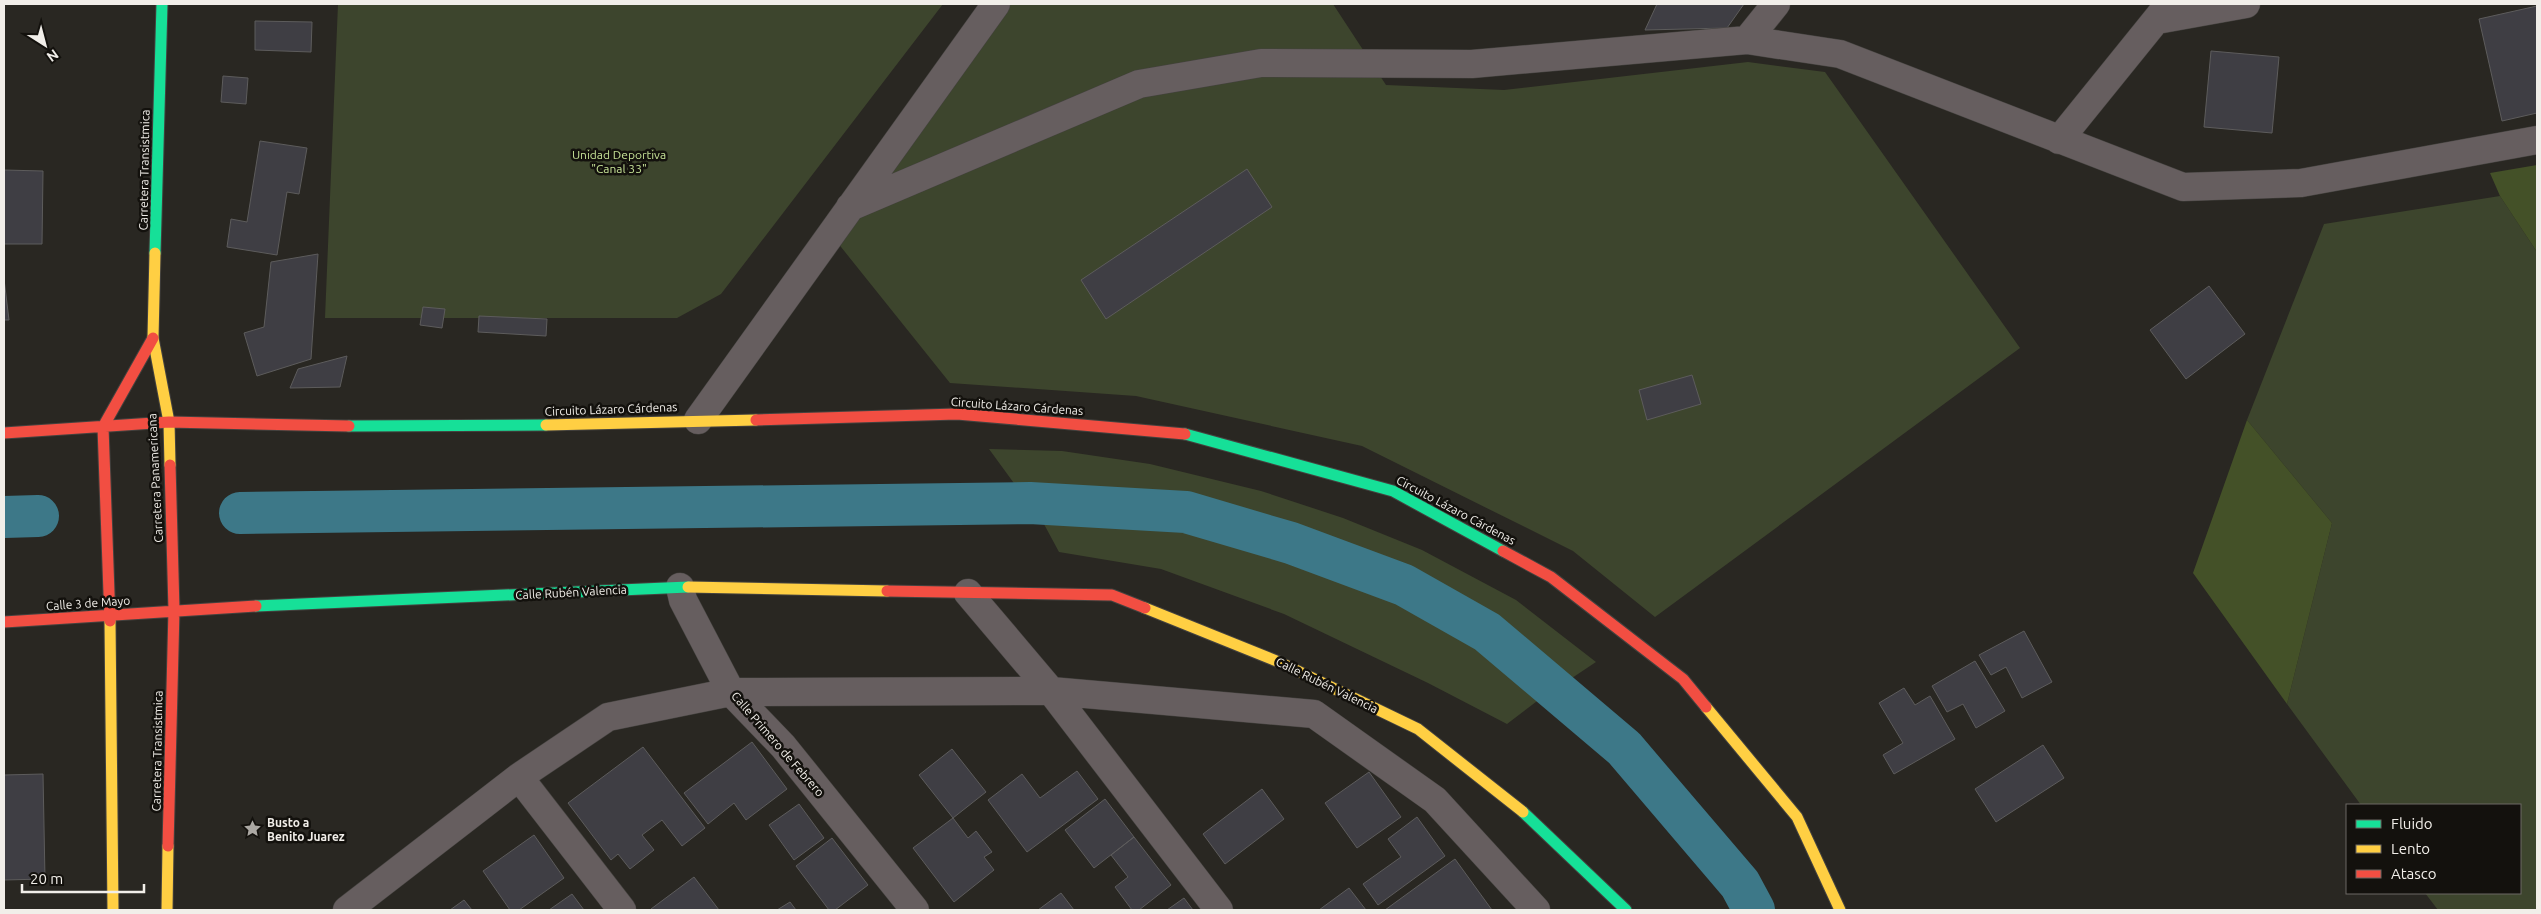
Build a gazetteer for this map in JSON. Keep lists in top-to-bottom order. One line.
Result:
{"streets":{"street":["Carretera Transistmica","Circuito Lázaro Cárdenas","Carretera Panamericana","Calle Rubén Valencia","Calle 3 de Mayo","Calle Primero de Febrero"]},"crossings":[["Carretera Transistmica","Carretera Panamericana"],["Carretera Transistmica","Calle Rubén Valencia"],["Carretera Transistmica","Calle 3 de Mayo"],["Circuito Lázaro Cárdenas","Carretera Panamericana"],["Calle Rubén Valencia","Calle 3 de Mayo"],["Calle Rubén Valencia","Calle Primero de Febrero"]],"parks":["Unidad Deportiva \"Canal 33\""],"places":{"place":["Busto a Benito Juarez"]},"legend":["Fluido","Lento","Atasco"],"scale_bar":"20 m","north":"bottom right"}
